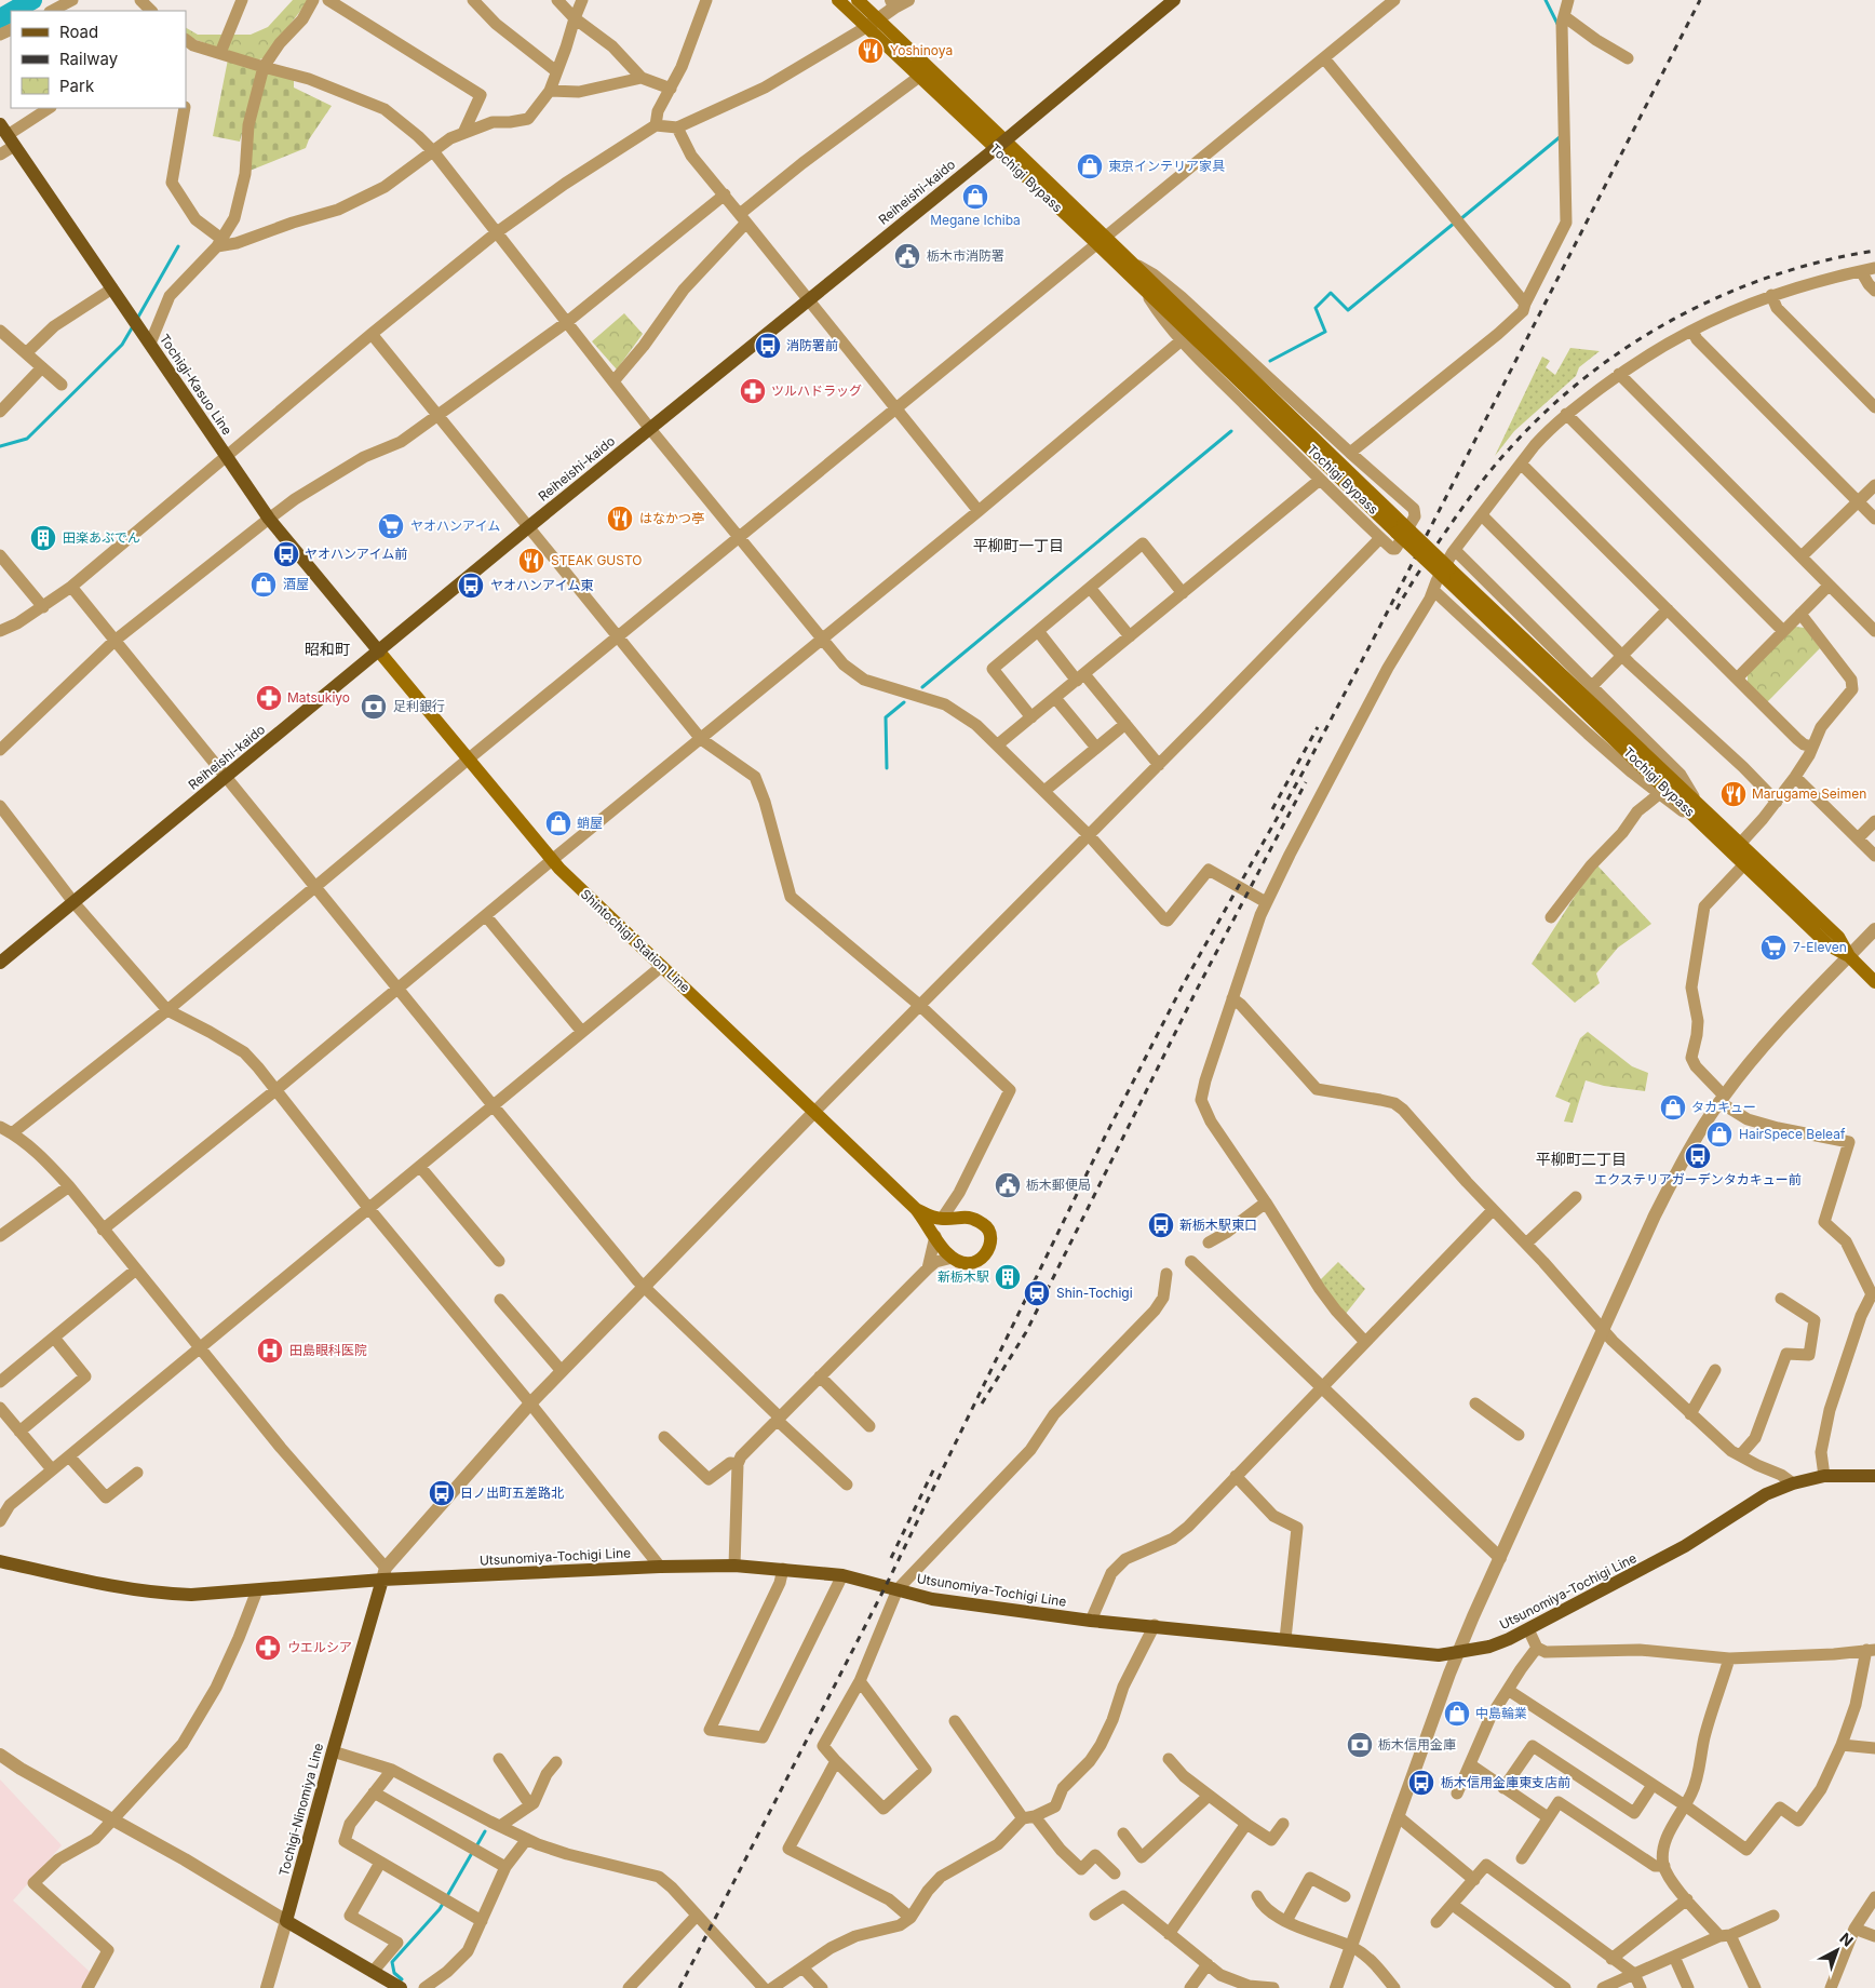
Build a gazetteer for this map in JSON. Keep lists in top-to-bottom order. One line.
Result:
{"streets":{"main road":["Tochigi Bypass","Reiheishi-kaido","Tochigi-Kasuo Line","Shintochigi Station Line","Utsunomiya-Tochigi Line","Tochigi-Ninomiya Line"]},"crossings":[["Tochigi Bypass","Reiheishi-kaido"],["Reiheishi-kaido","Tochigi-Kasuo Line"],["Reiheishi-kaido","Shintochigi Station Line"],["Tochigi-Kasuo Line","Shintochigi Station Line"],["Utsunomiya-Tochigi Line","Tochigi-Ninomiya Line"]],"districts":["平柳町一丁目","昭和町","平柳町二丁目"],"places":{"restaurant":["Yoshinoya","はなかつ亭","STEAK GUSTO","Marugame Seimen"],"shop":["東京インテリア家具","Megane Ichiba","酒屋","蛸屋","タカキュー","HairSpece Beleaf","中島輪業"],"public building":["栃木市消防署","栃木郵便局"],"bus stop":["消防署前","ヤオハンアイム前","ヤオハンアイム東","エクステリアガーデンタカキュー前","新栃木駅東口","日ノ出町五差路北","栃木信用金庫東支店前"],"pharmacy":["ツルハドラッグ","Matsukiyo","ウエルシア"],"supermarket":["ヤオハンアイム","7-Eleven"],"building":["田楽あぶでん","新栃木駅"],"bank":["足利銀行","栃木信用金庫"],"station":["Shin-Tochigi"],"hospital":["田島眼科医院"]},"legend":["Road","Railway","Park"],"north":"top right"}
